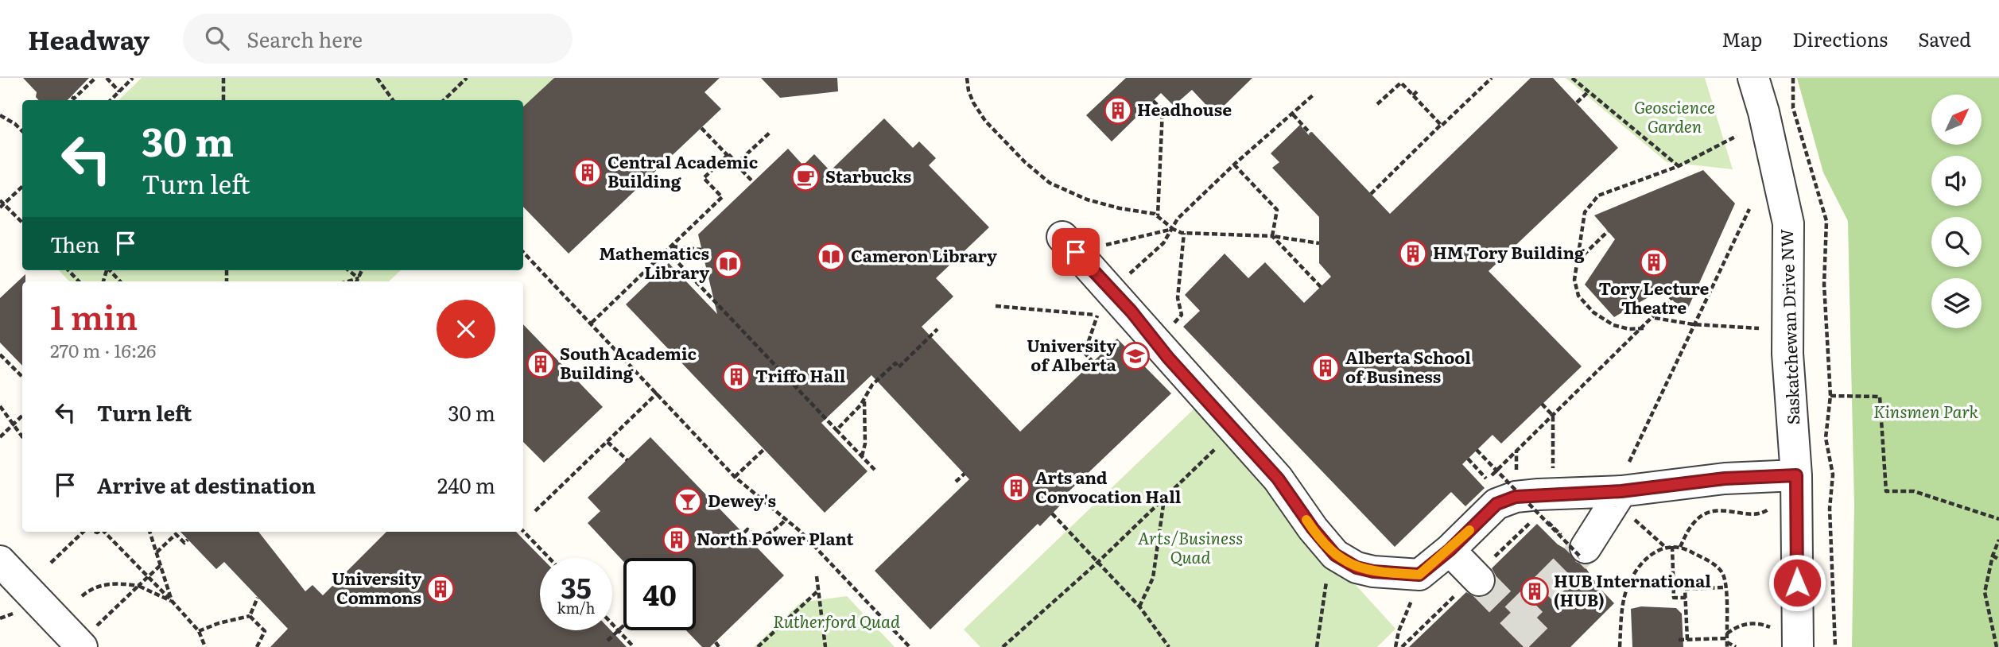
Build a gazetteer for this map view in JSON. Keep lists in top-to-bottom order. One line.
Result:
{"streets":{"street":["Saskatchewan Drive NW"]},"parks":["Geoscience Garden","Kinsmen Park","Arts/Business Quad","Rutherford Quad"],"places":{"building":["Headhouse","Central Academic Building","HM Tory Building","Tory Lecture Theatre","South Academic Building","Alberta School of Business","Triffo Hall","Arts and Convocation Hall","North Power Plant","University Commons","HUB International (HUB)"],"cafe":["Starbucks"],"library":["Cameron Library","Mathematics Library"],"school or university":["University of Alberta"],"bar":["Dewey's"]},"north":"top right","page":{"header":"Headway","search":"Search here","nav":["Map","Directions","Saved"],"turn":["30 m","Turn left"],"then":"Then","heading":["1 min","270 m · 16:26"],"list":[{"name":"Turn left","value":"30 m"},{"name":"Arrive at destination","value":"240 m"}],"speed":"35 km/h","limit":"40"}}
